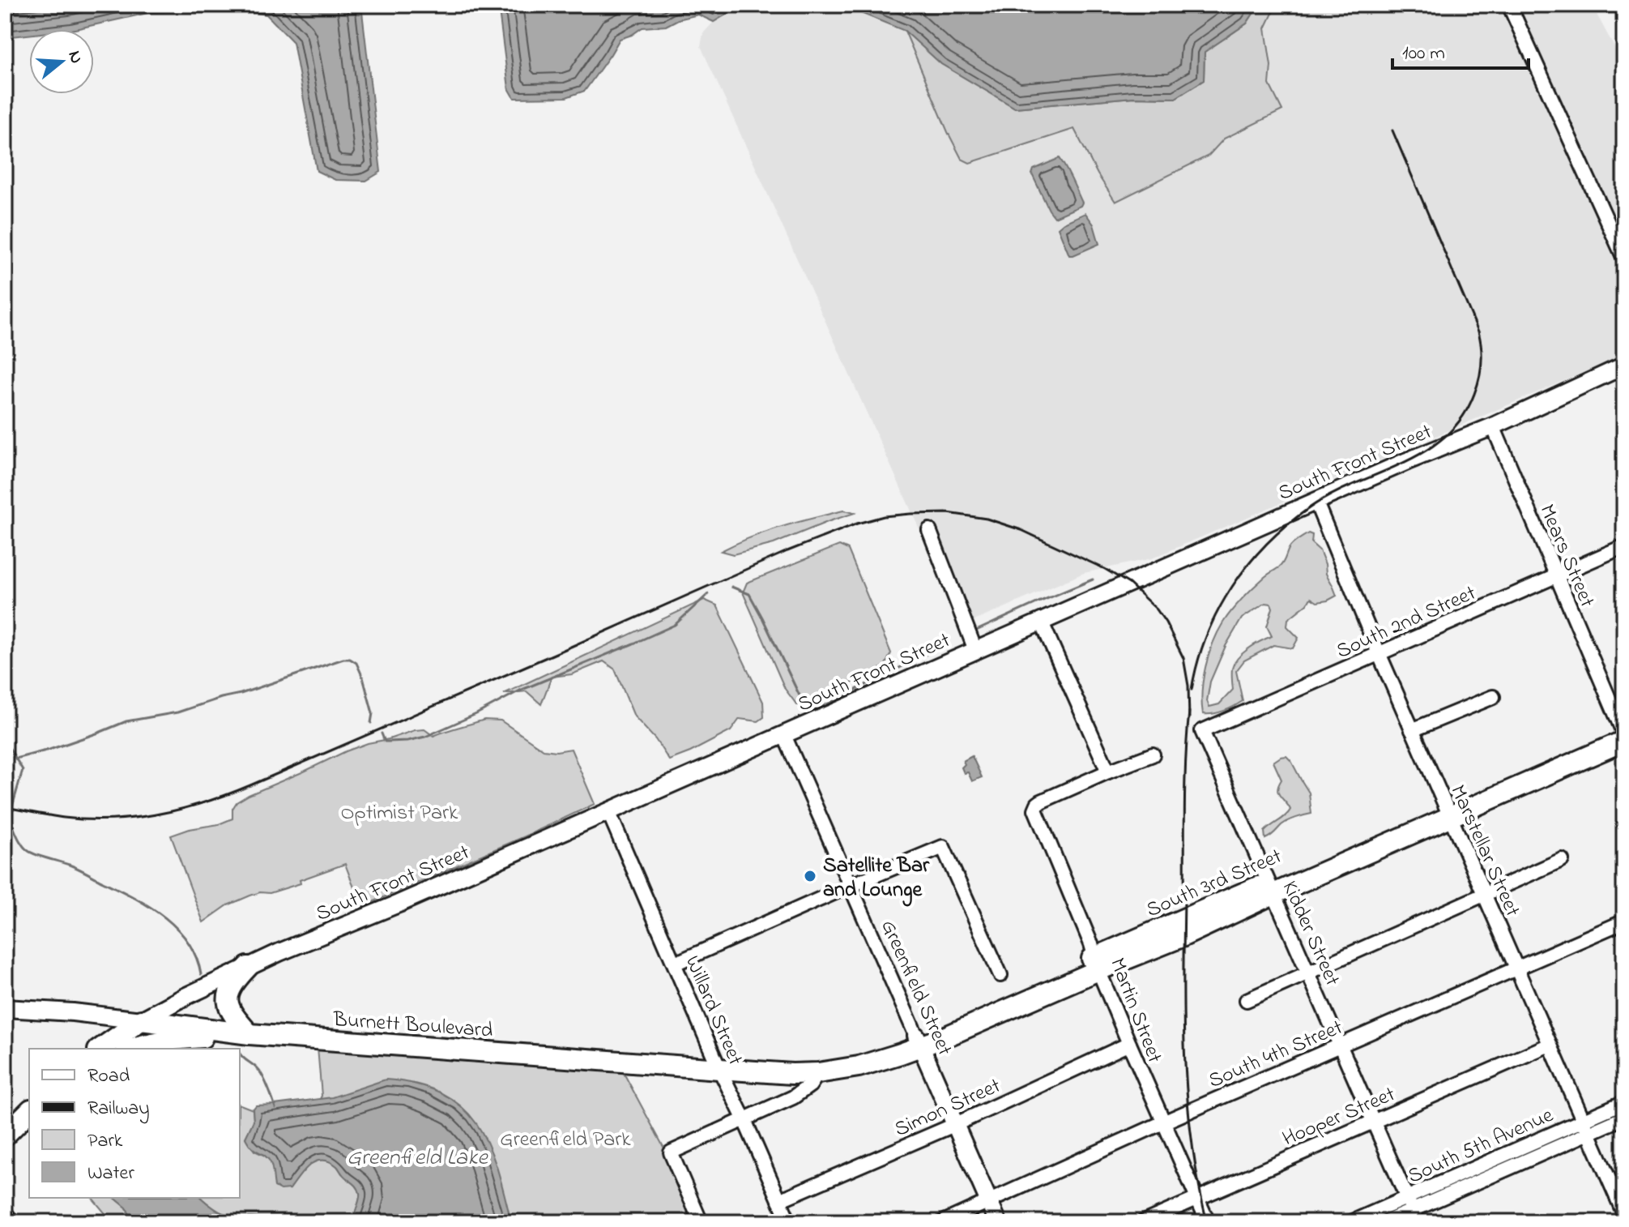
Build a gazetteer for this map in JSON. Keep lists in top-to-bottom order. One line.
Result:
{"streets":{"highway":["South 3rd Street","Burnett Boulevard"],"main road":["South Front Street","Greenfield Street"],"street":["Mears Street","South 2nd Street","Marstellar Street","Kidder Street","Willard Street","Martin Street","South 4th Street","Simon Street","Hooper Street","South 5th Avenue"]},"crossings":[["South Front Street","Mears Street"],["South Front Street","Marstellar Street"],["South Front Street","Greenfield Street"],["South Front Street","Willard Street"],["South Front Street","Burnett Boulevard"],["Mears Street","South 2nd Street"],["Mears Street","South 3rd Street"],["South 2nd Street","Marstellar Street"],["South 2nd Street","Kidder Street"],["Marstellar Street","South 3rd Street"],["Marstellar Street","South 4th Street"],["Marstellar Street","Hooper Street"],["Marstellar Street","South 5th Avenue"],["South 3rd Street","Kidder Street"],["South 3rd Street","Greenfield Street"],["South 3rd Street","Martin Street"],["South 3rd Street","Burnett Boulevard"],["Kidder Street","South 4th Street"],["Kidder Street","Hooper Street"],["Kidder Street","South 5th Avenue"],["Greenfield Street","South 4th Street"],["Greenfield Street","Simon Street"],["Willard Street","Burnett Boulevard"],["Willard Street","Simon Street"],["Martin Street","South 4th Street"],["Martin Street","Simon Street"],["Martin Street","Hooper Street"]],"water":["Greenfield Lake"],"parks":["Optimist Park","Greenfield Park"],"places":["Satellite Bar and Lounge"],"legend":["Road","Railway","Park","Water"],"scale_bar":"100 m","north":"right"}
